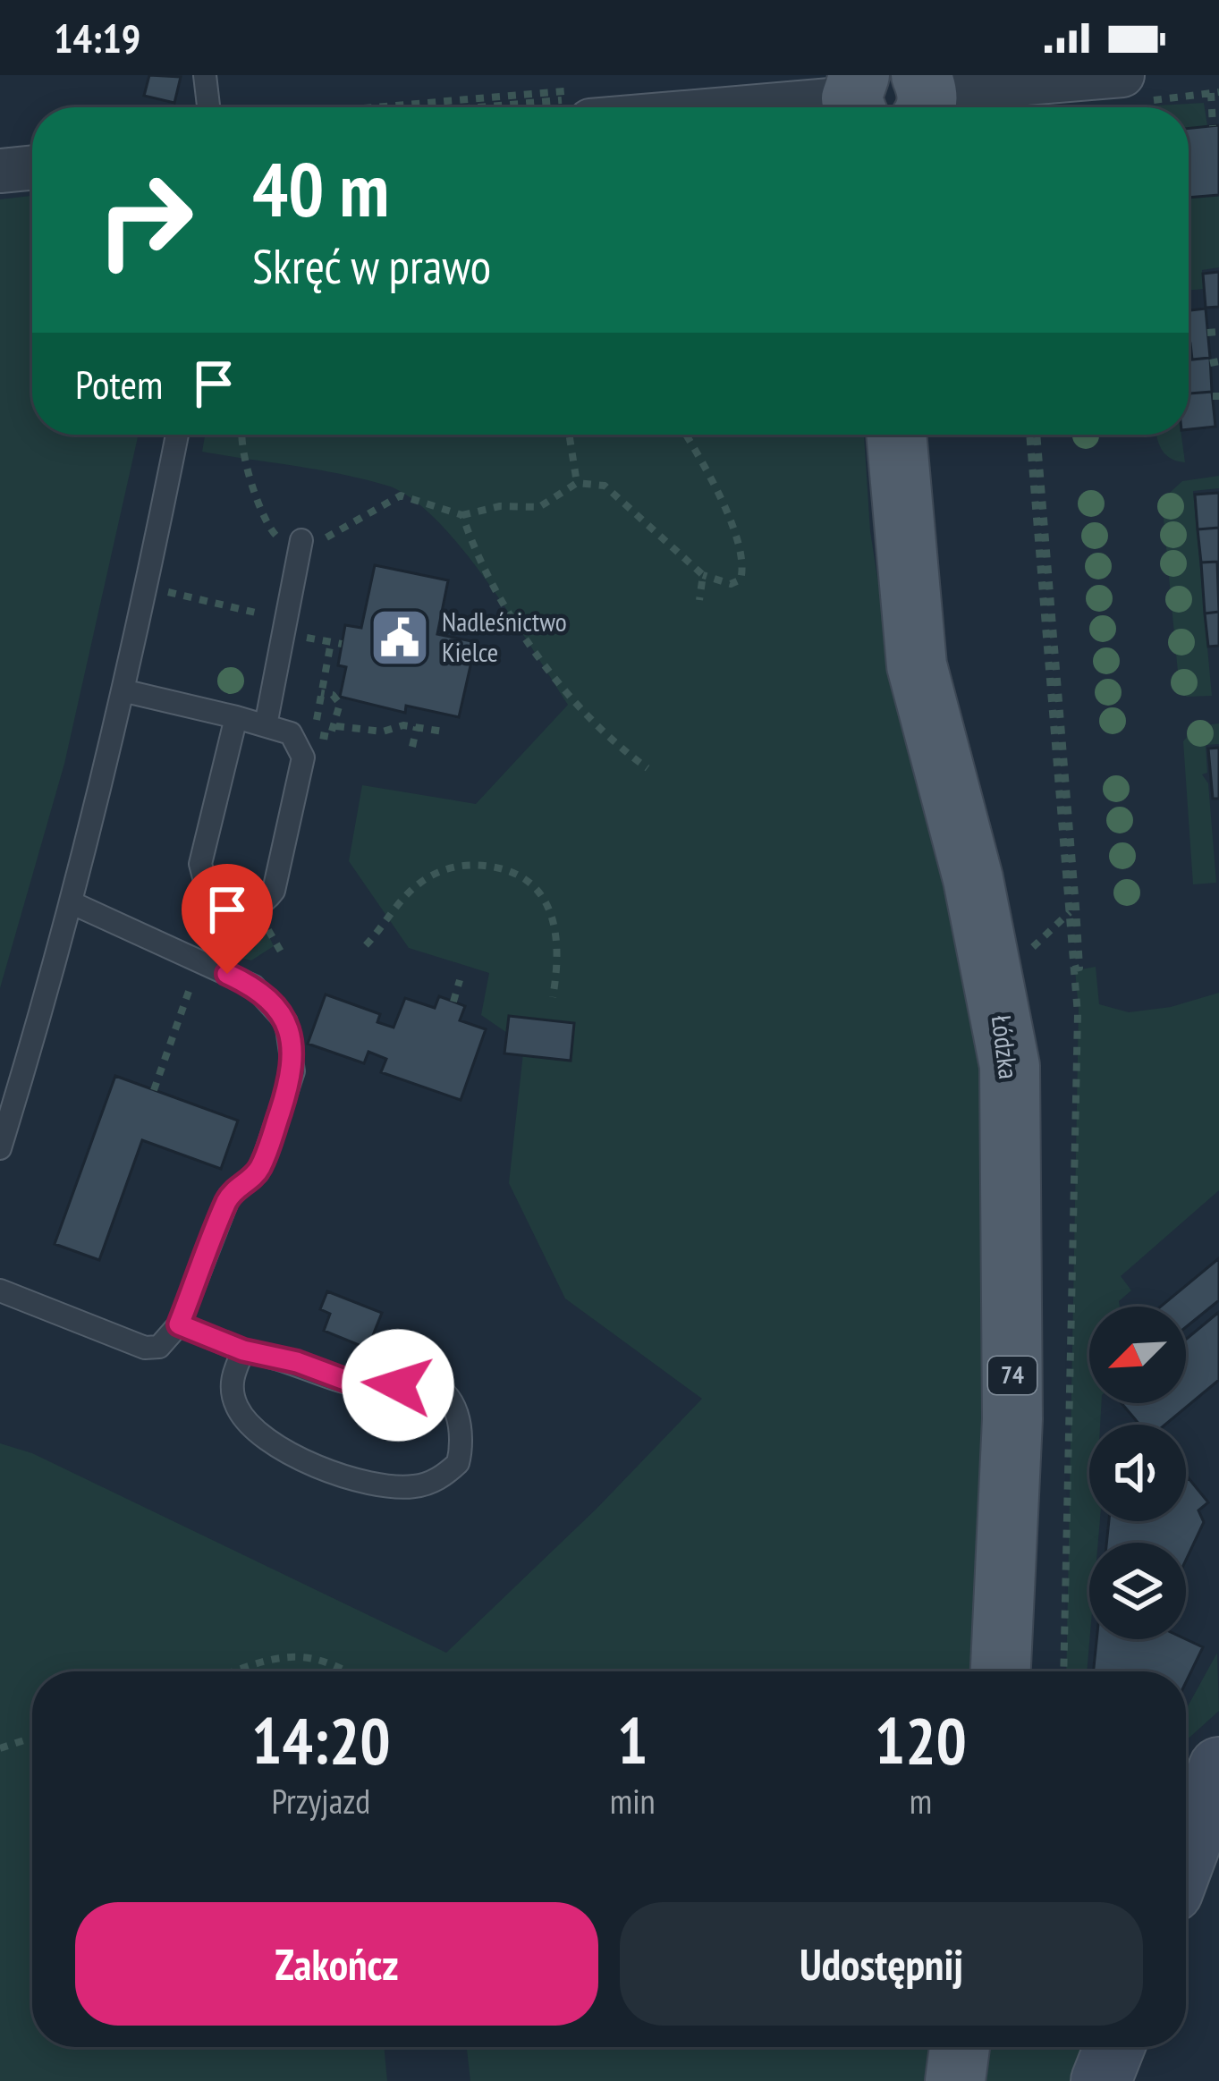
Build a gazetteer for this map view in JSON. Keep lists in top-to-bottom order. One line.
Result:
{"streets":{"main road":["Łódzka","74"]},"places":{"public building":["Nadleśnictwo Kielce"]},"north":"bottom left","page":{"status":"14:19","turn":["40 m","Skręć w prawo"],"then":"Potem","eta":["14:20","Przyjazd","1","min","120","m"],"buttons":["Zakończ","Udostępnij"]}}
